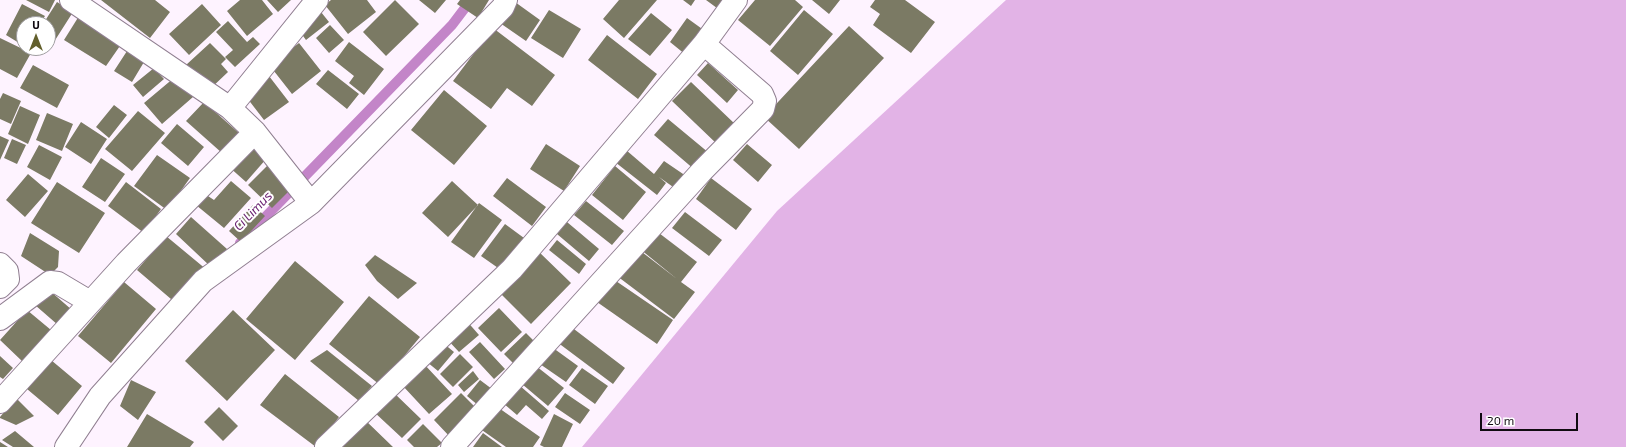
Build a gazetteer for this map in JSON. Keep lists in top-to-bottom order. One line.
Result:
{"water":["Ci Limus"],"scale_bar":"20 m","north":"top"}
